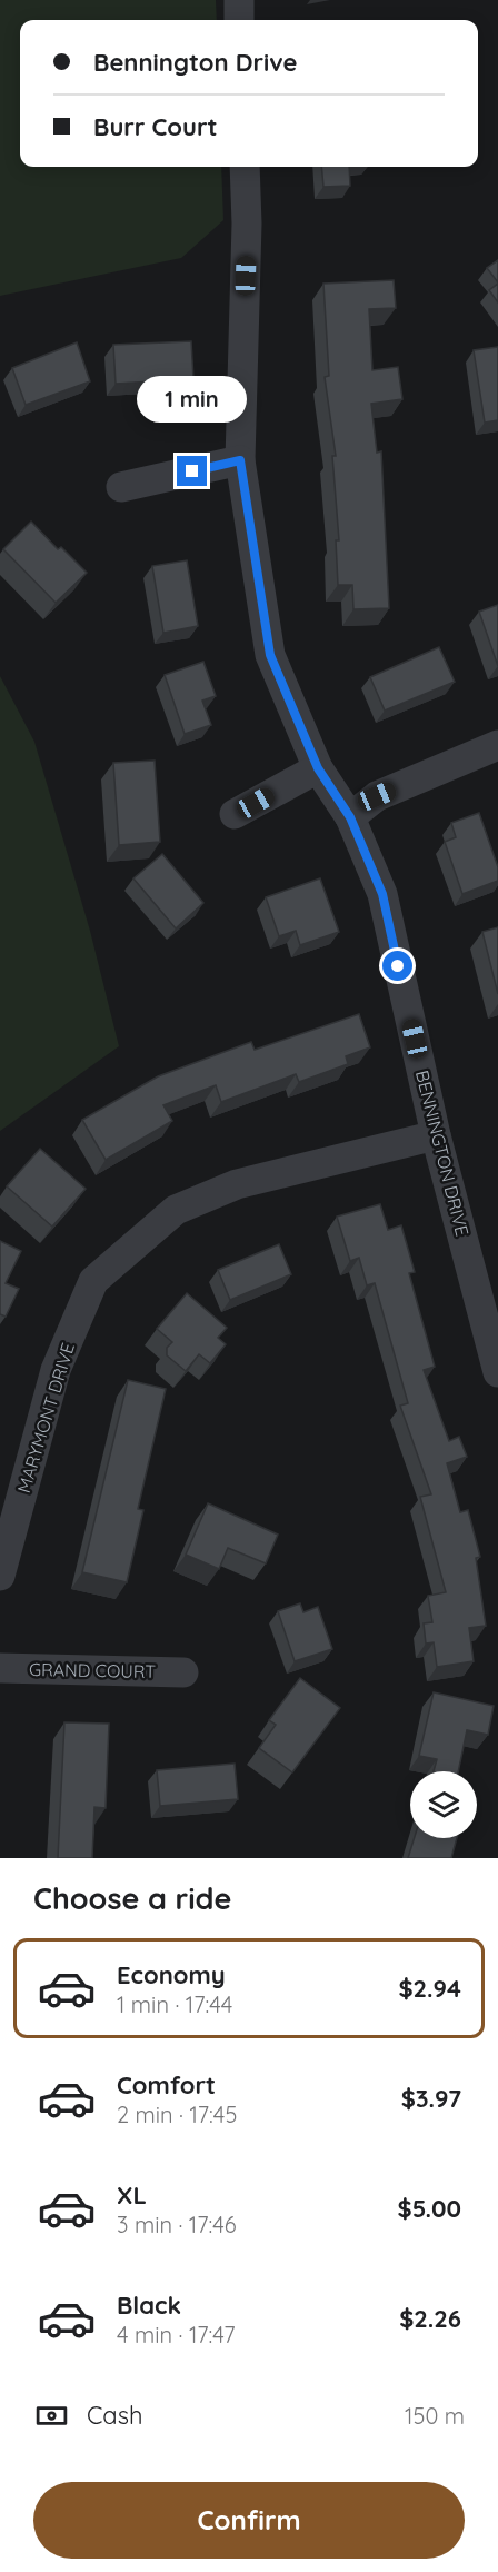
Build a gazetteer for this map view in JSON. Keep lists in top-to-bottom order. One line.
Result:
{"streets":{"street":["BENNINGTON DRIVE","MARYMONT DRIVE","GRAND COURT"]},"crossings":[["BENNINGTON DRIVE","MARYMONT DRIVE"]],"page":{"banner":["Bennington Drive","Burr Court"],"bubble":"1 min","heading":"Choose a ride","list":[{"name":"Economy","note":"1 min · 17:44","value":"$2.94"},{"name":"Comfort","note":"2 min · 17:45","value":"$3.97"},{"name":"XL","note":"3 min · 17:46","value":"$5.00"},{"name":"Black","note":"4 min · 17:47","value":"$2.26"}],"pay":["Cash","150 m"],"buttons":"Confirm"}}
